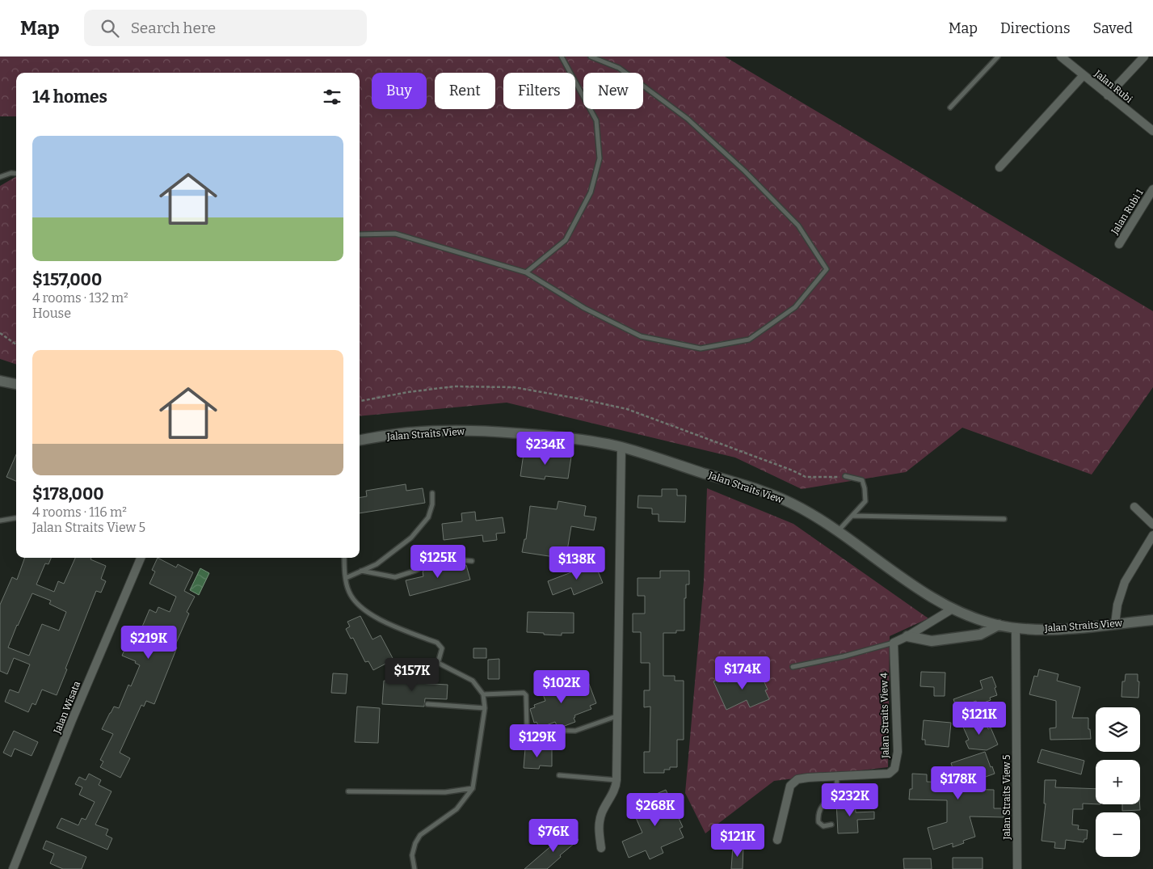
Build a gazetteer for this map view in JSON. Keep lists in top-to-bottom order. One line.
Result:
{"streets":{"street":["Jalan Rubi","Jalan Rubi 1","Jalan Straits View","Jalan Wisata","Jalan Straits View 4","Jalan Straits View 5"]},"crossings":[["Jalan Straits View","Jalan Straits View 5"]],"page":{"header":"Map","search":"Search here","nav":["Map","Directions","Saved"],"chip":["Buy","Rent","Filters","New"],"heading":"14 homes","list":[{"name":"$157,000","note":"4 rooms · 132 m² · House"},{"name":"$178,000","note":"4 rooms · 116 m² · Jalan Straits View 5"}],"price":["$234K","$125K","$138K","$219K","$174K","$157K","$102K","$121K","$129K","$178K","$232K","$268K","$76K","$121K"],"map_buttons":["+","−"]}}
